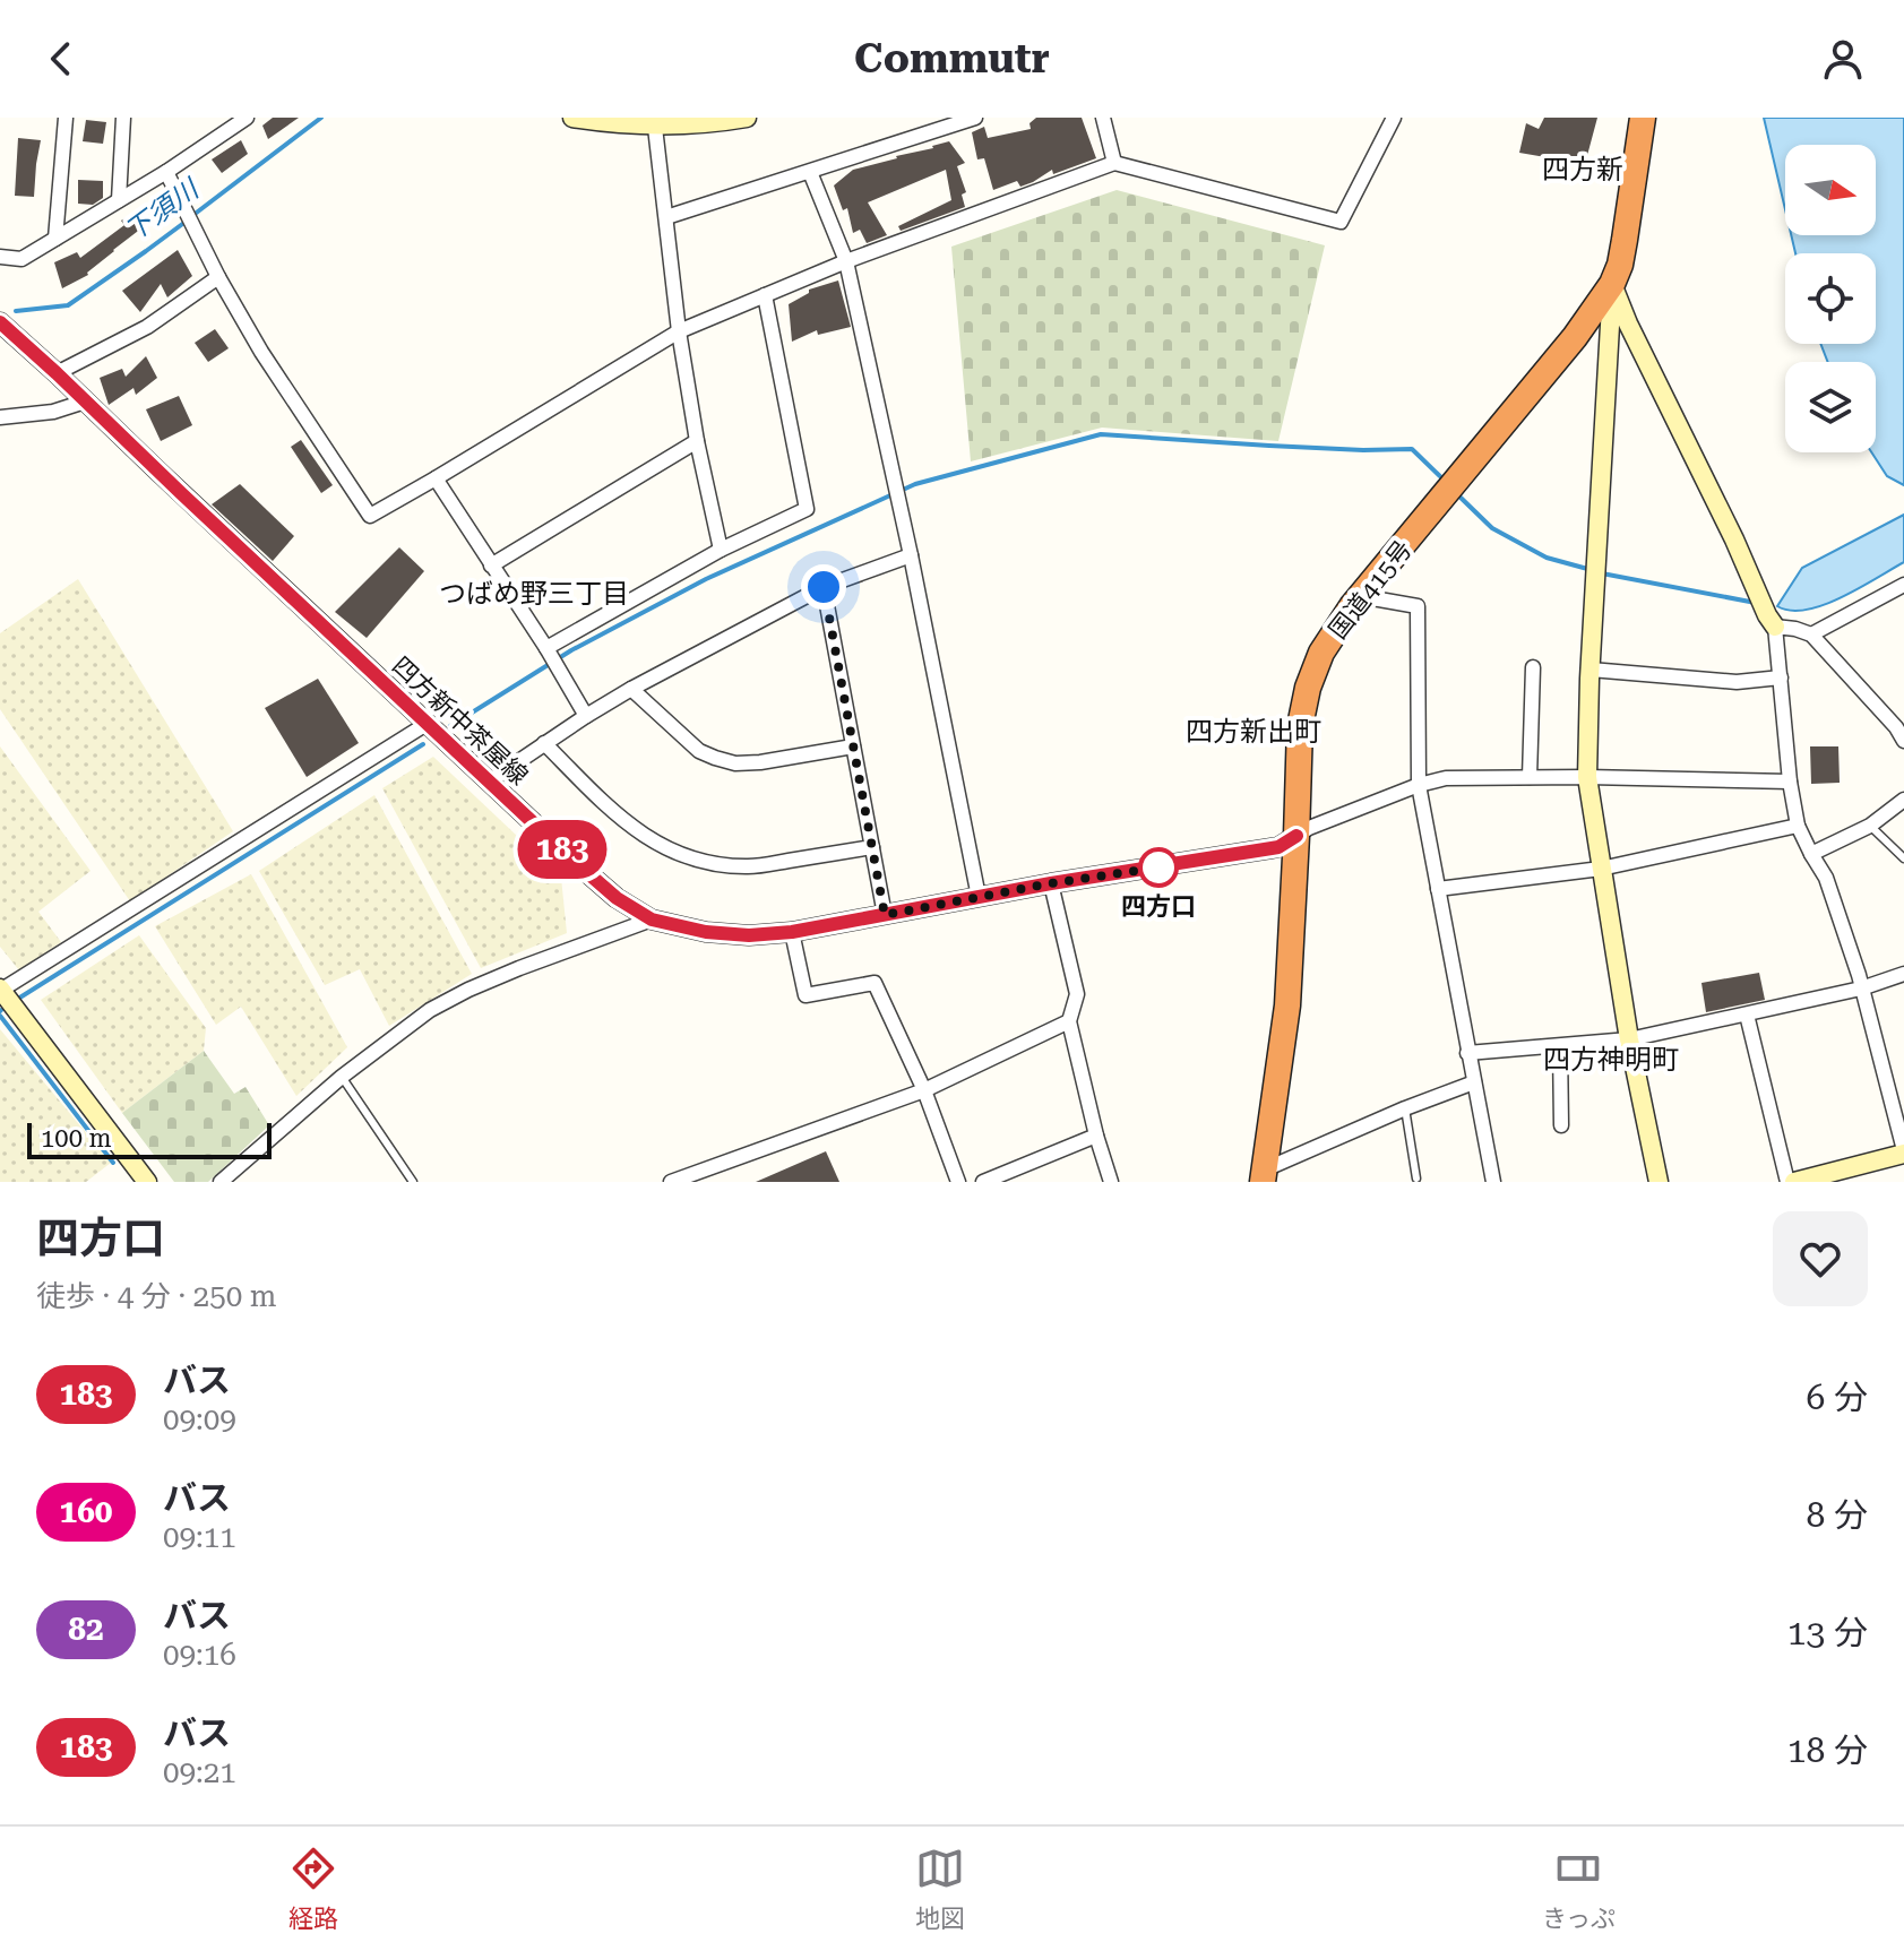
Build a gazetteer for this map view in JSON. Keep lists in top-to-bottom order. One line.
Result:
{"streets":{"highway":["国道415号"],"main road":["四方新中茶屋線"]},"crossings":[["国道415号","四方新中茶屋線"]],"districts":["四方新","つばめ野三丁目","四方新出町","四方神明町"],"water":["下須川"],"places":["四方口"],"lines":["bus line 183"],"scale_bar":"100 m","north":"right","page":{"header":"Commutr","on_map":"183","scale":"100 m","heading":["四方口","徒歩 · 4 分 · 250 m"],"list":[{"mark":"183","name":"バス","note":"09:09","value":"6 分"},{"mark":"160","name":"バス","note":"09:11","value":"8 分"},{"mark":"82","name":"バス","note":"09:16","value":"13 分"},{"mark":"183","name":"バス","note":"09:21","value":"18 分"}],"tabs":["経路","地図","きっぷ"]}}
